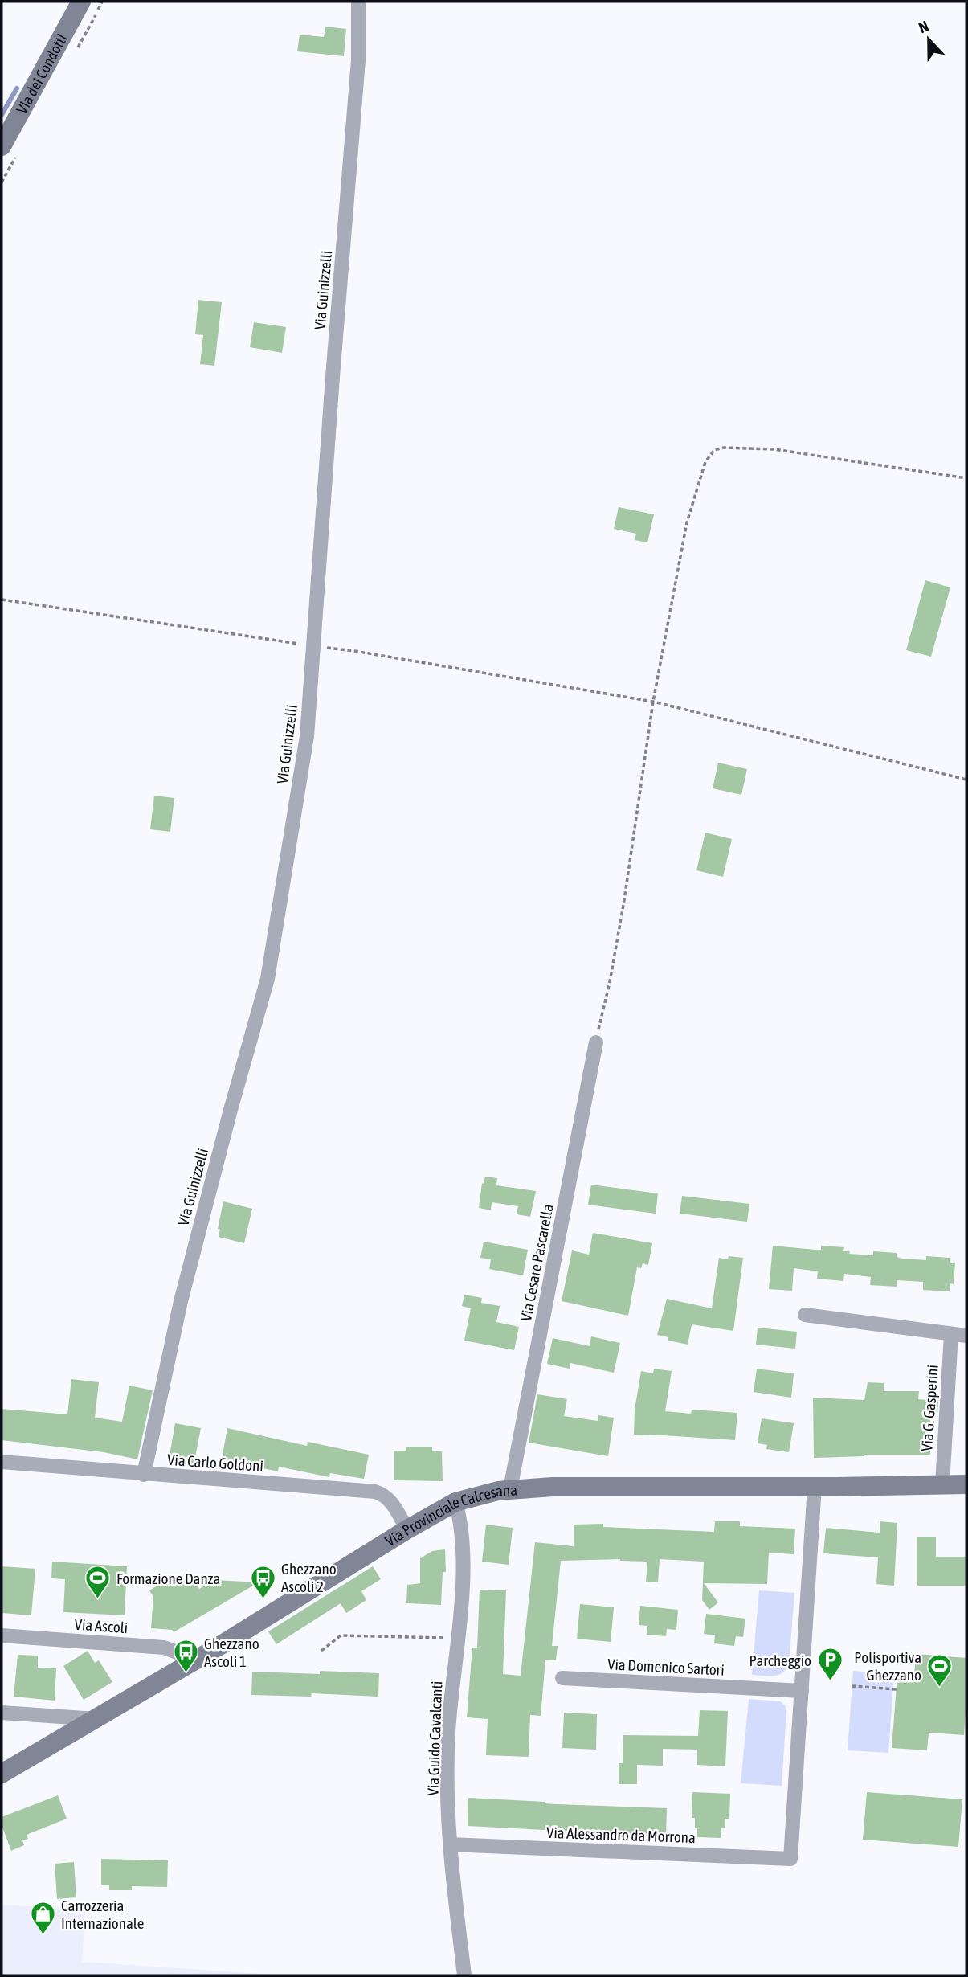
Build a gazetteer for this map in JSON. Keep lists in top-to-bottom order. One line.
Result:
{"streets":{"main road":["Via dei Condotti","Via Provinciale Calcesana"],"street":["Via Guinizzelli","Via Cesare Pascarella","Via G. Gasperini","Via Carlo Goldoni","Via Ascoli","Via Domenico Sartori","Via Guido Cavalcanti","Via Alessandro da Morrona"]},"crossings":[["Via Guinizzelli","Via Carlo Goldoni"],["Via Cesare Pascarella","Via Provinciale Calcesana"],["Via G. Gasperini","Via Provinciale Calcesana"],["Via Carlo Goldoni","Via Provinciale Calcesana"],["Via Provinciale Calcesana","Via Ascoli"],["Via Provinciale Calcesana","Via Guido Cavalcanti"],["Via Domenico Sartori","Via Alessandro da Morrona"],["Via Guido Cavalcanti","Via Alessandro da Morrona"]],"places":{"bus stop":["Ghezzano Ascoli 2","Ghezzano Ascoli 1"],"sports":["Formazione Danza","Polisportiva Ghezzano"],"parking":["Parcheggio"],"shop":["Carrozzeria Internazionale"]},"north":"top"}
